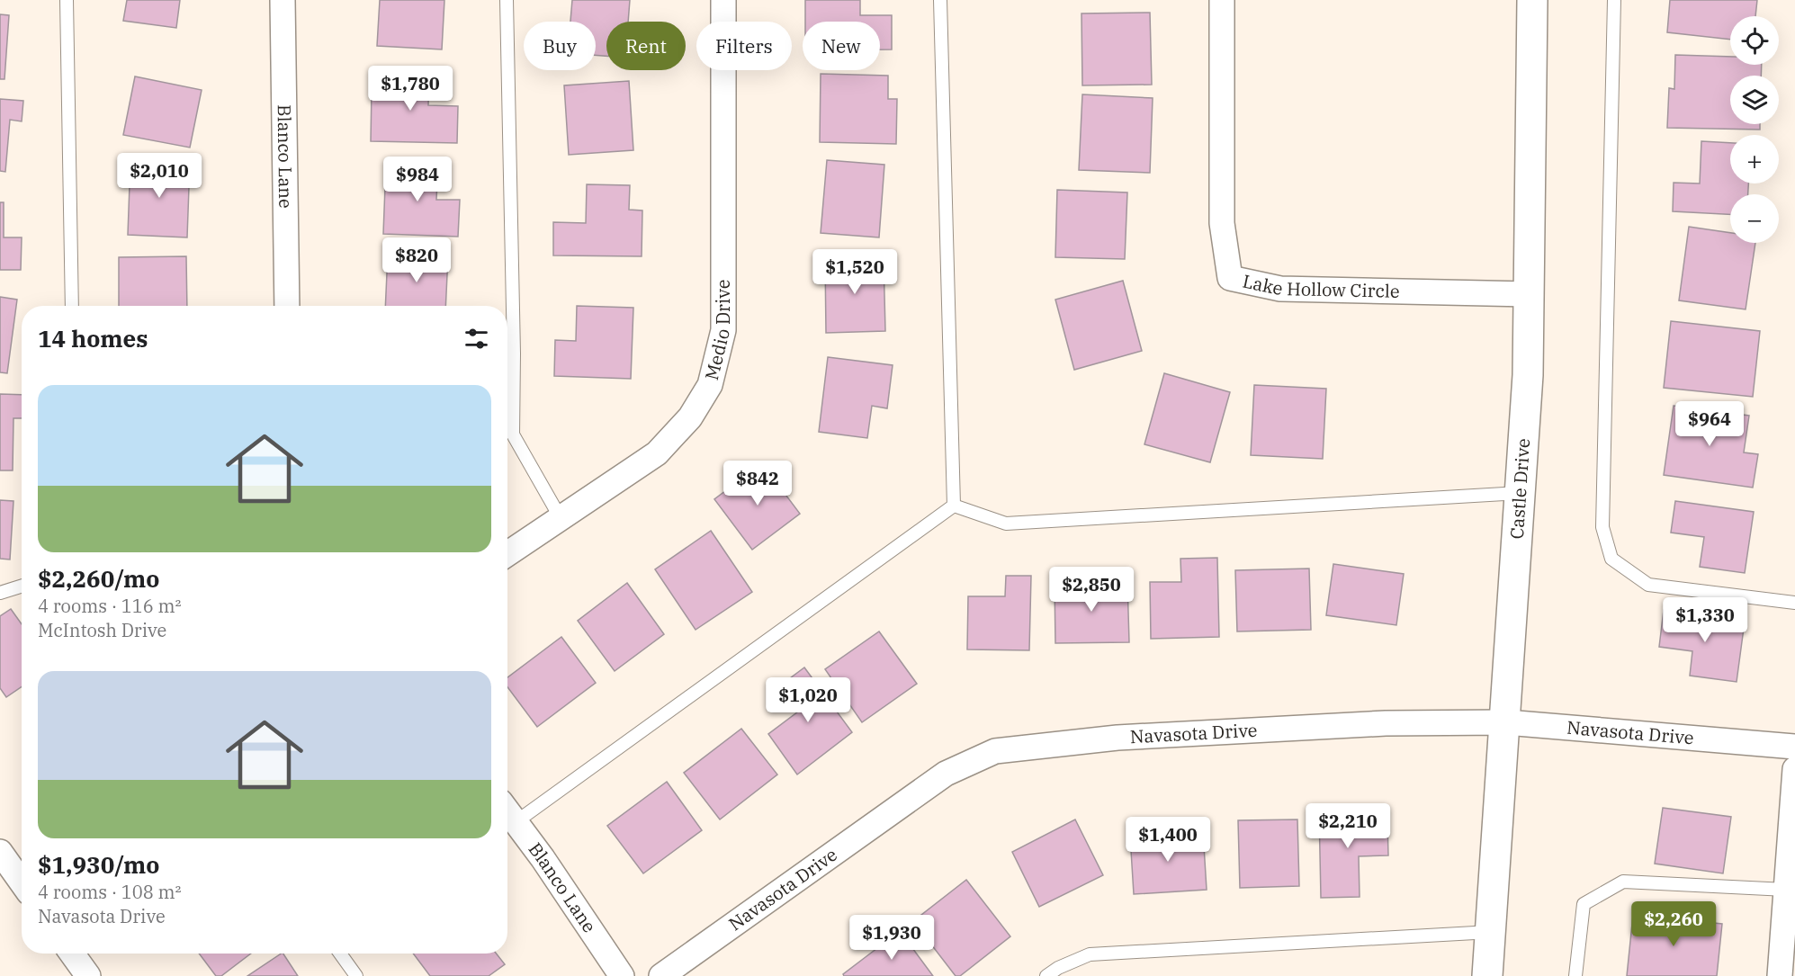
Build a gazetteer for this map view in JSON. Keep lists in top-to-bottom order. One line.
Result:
{"streets":{"main road":["Castle Drive"],"street":["Blanco Lane","Lake Hollow Circle","Medio Drive","Navasota Drive"]},"crossings":[["Lake Hollow Circle","Castle Drive"],["Castle Drive","Navasota Drive"]],"page":{"map_buttons":["+","−"],"chip":["Buy","Rent","Filters","New"],"price":["$1,780","$2,010","$984","$820","$1,520","$964","$842","$2,850","$1,330","$1,020","$2,210","$1,400","$2,260","$1,930"],"heading":"14 homes","list":[{"name":"$2,260/mo","note":"4 rooms · 116 m² · McIntosh Drive"},{"name":"$1,930/mo","note":"4 rooms · 108 m² · Navasota Drive"}]}}
